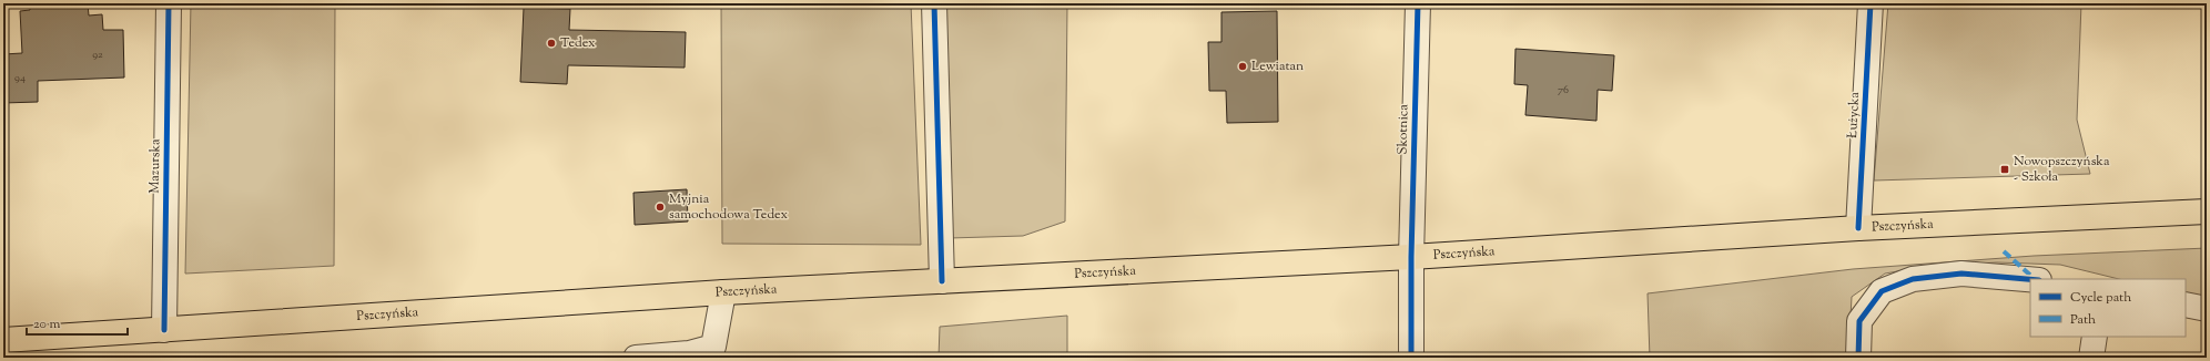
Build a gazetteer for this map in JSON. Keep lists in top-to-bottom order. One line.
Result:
{"streets":{"main road":["Pszczyńska"],"street":["Łużycka","Skotnica","Mazurska"]},"crossings":[["Łużycka","Pszczyńska"],["Skotnica","Pszczyńska"],["Mazurska","Pszczyńska"]],"places":{"other":["Tedex","Lewiatan","Myjnia samochodowa Tedex"],"transit":["Nowopszczyńska - Szkoła"]},"house_numbers":["92","94","76"],"legend":["Cycle path","Path"],"scale_bar":"20 m"}
